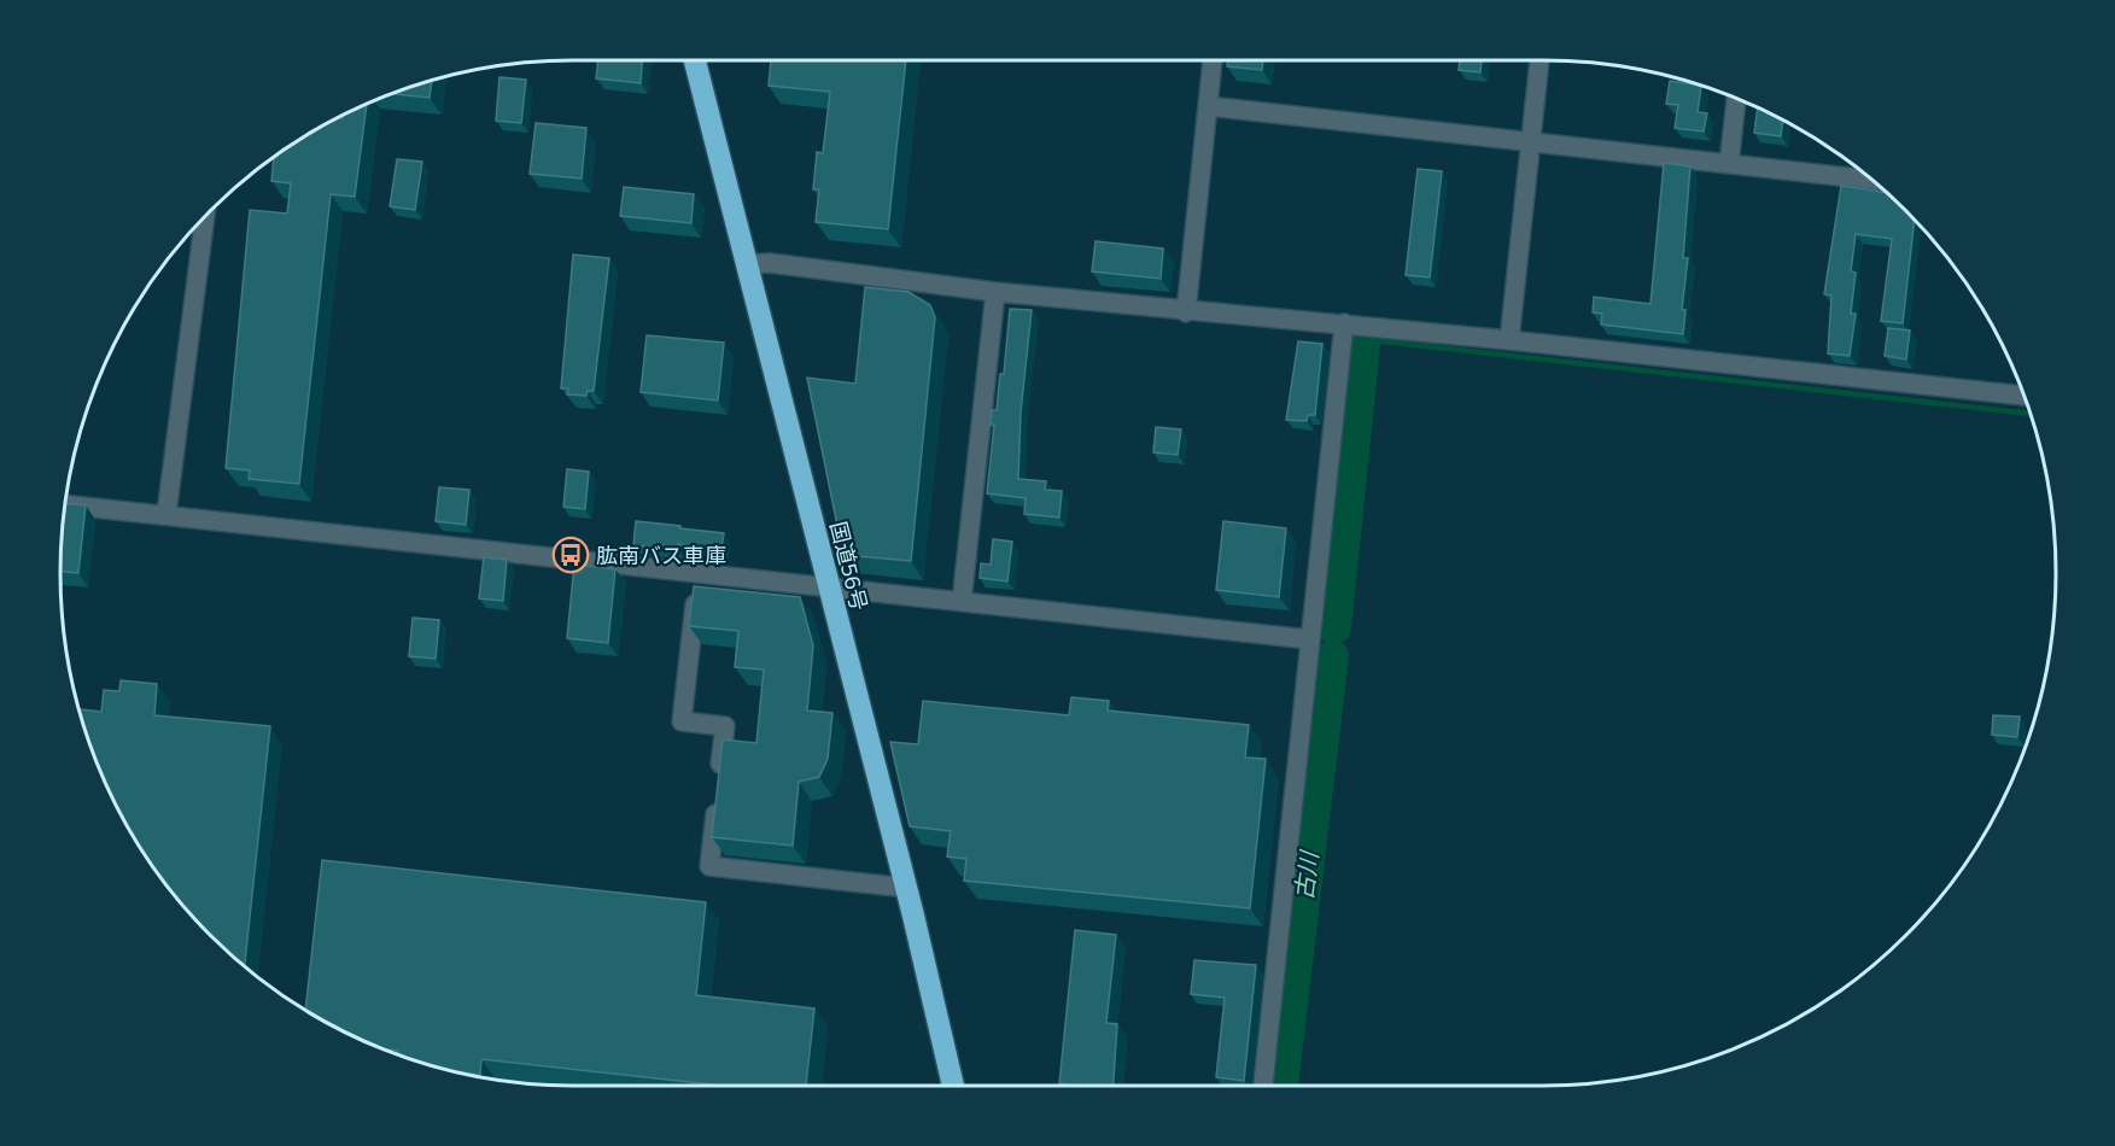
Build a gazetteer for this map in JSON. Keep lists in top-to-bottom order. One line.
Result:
{"streets":{"highway":["国道56号"]},"water":["古川"],"places":{"bus stop":["肱南バス車庫"]}}
